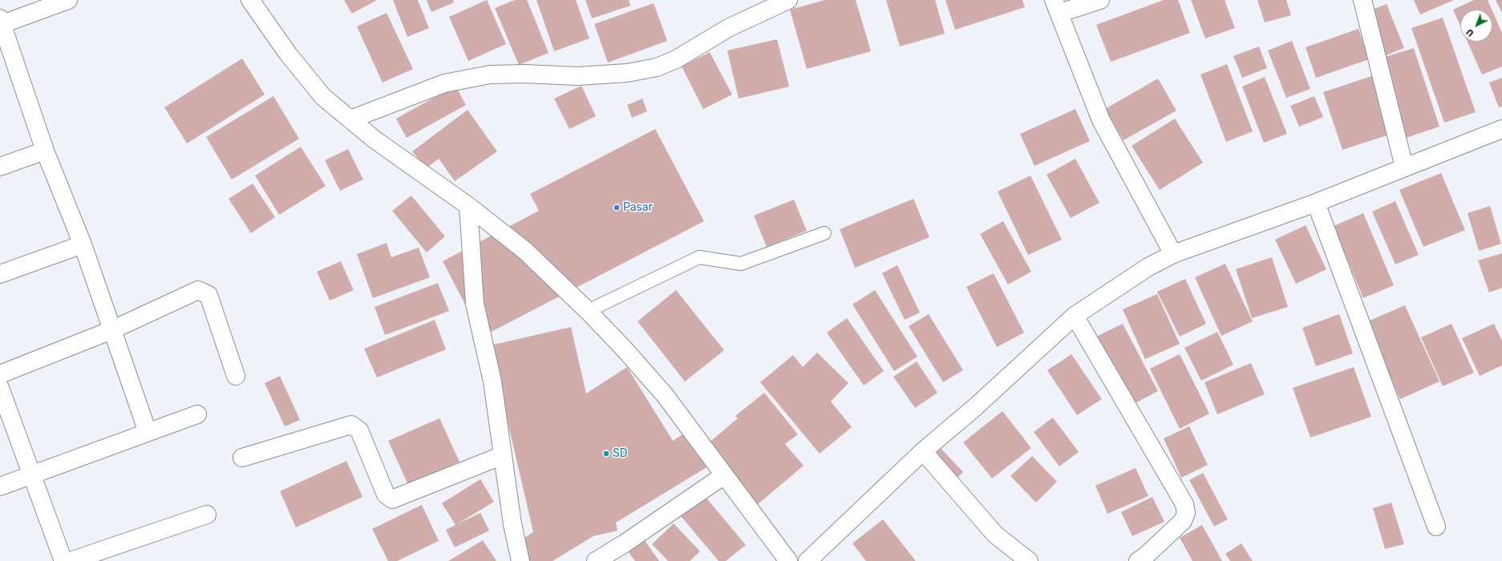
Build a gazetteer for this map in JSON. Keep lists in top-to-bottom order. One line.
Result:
{"places":["Pasar","SD"],"north":"bottom left"}
